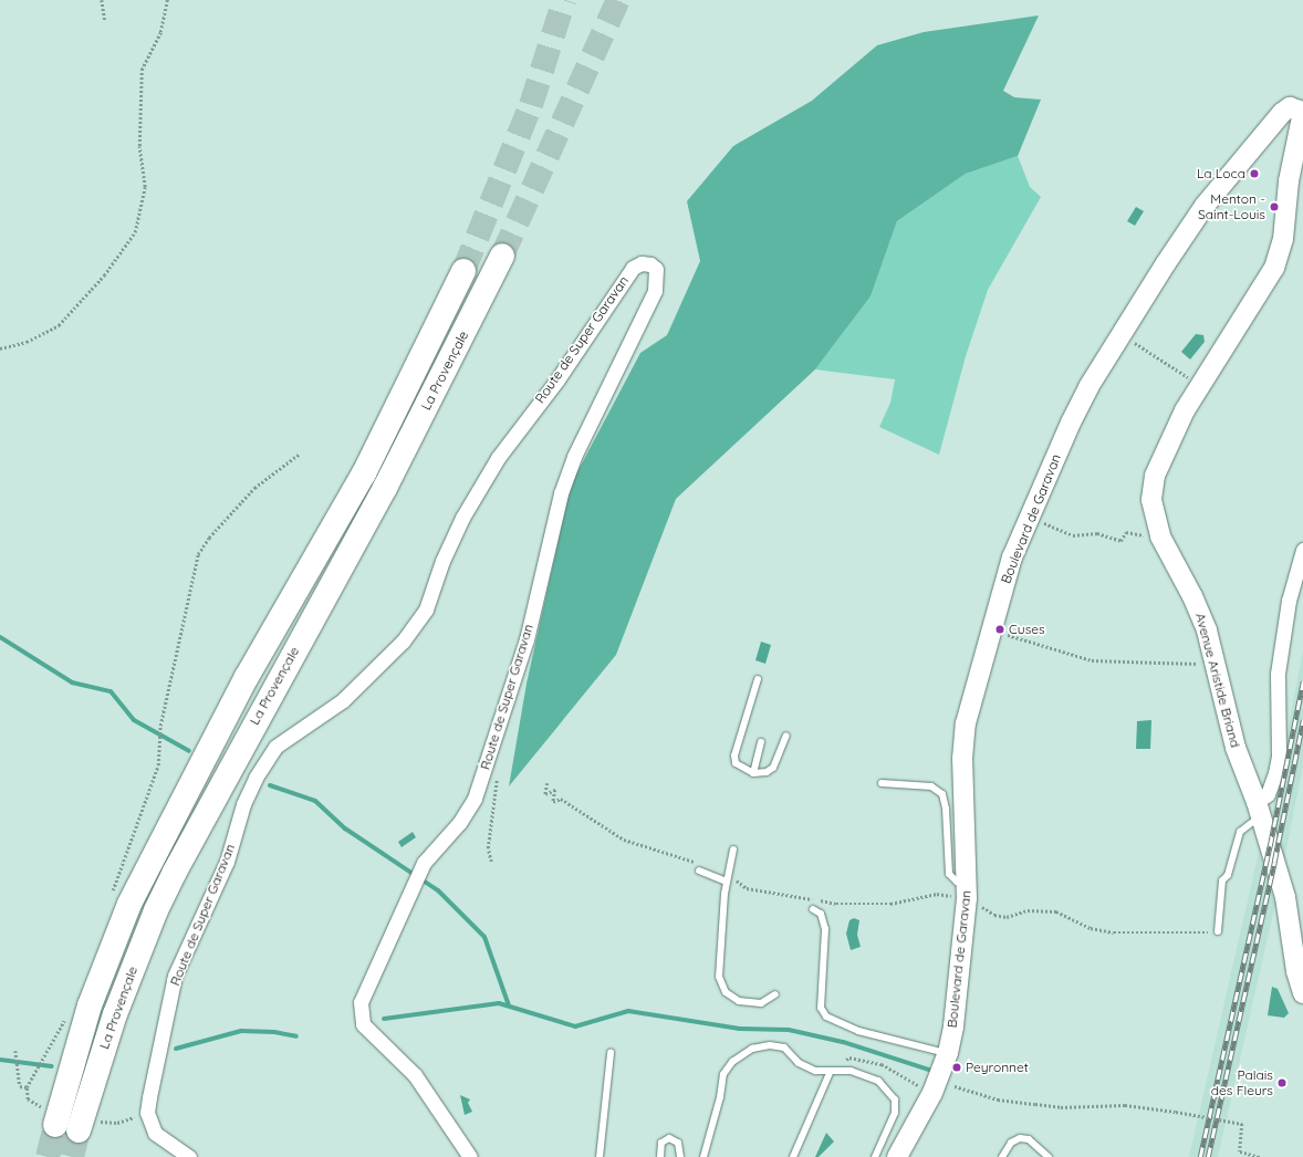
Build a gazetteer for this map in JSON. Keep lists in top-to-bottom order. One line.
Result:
{"streets":{"highway":["La Provençale"],"street":["Route de Super Garavan","Boulevard de Garavan","Avenue Aristide Briand"]},"crossings":[["Boulevard de Garavan","Avenue Aristide Briand"]],"places":["La Loca","Menton - Saint-Louis","Cuses","Peyronnet","Palais des Fleurs"]}
